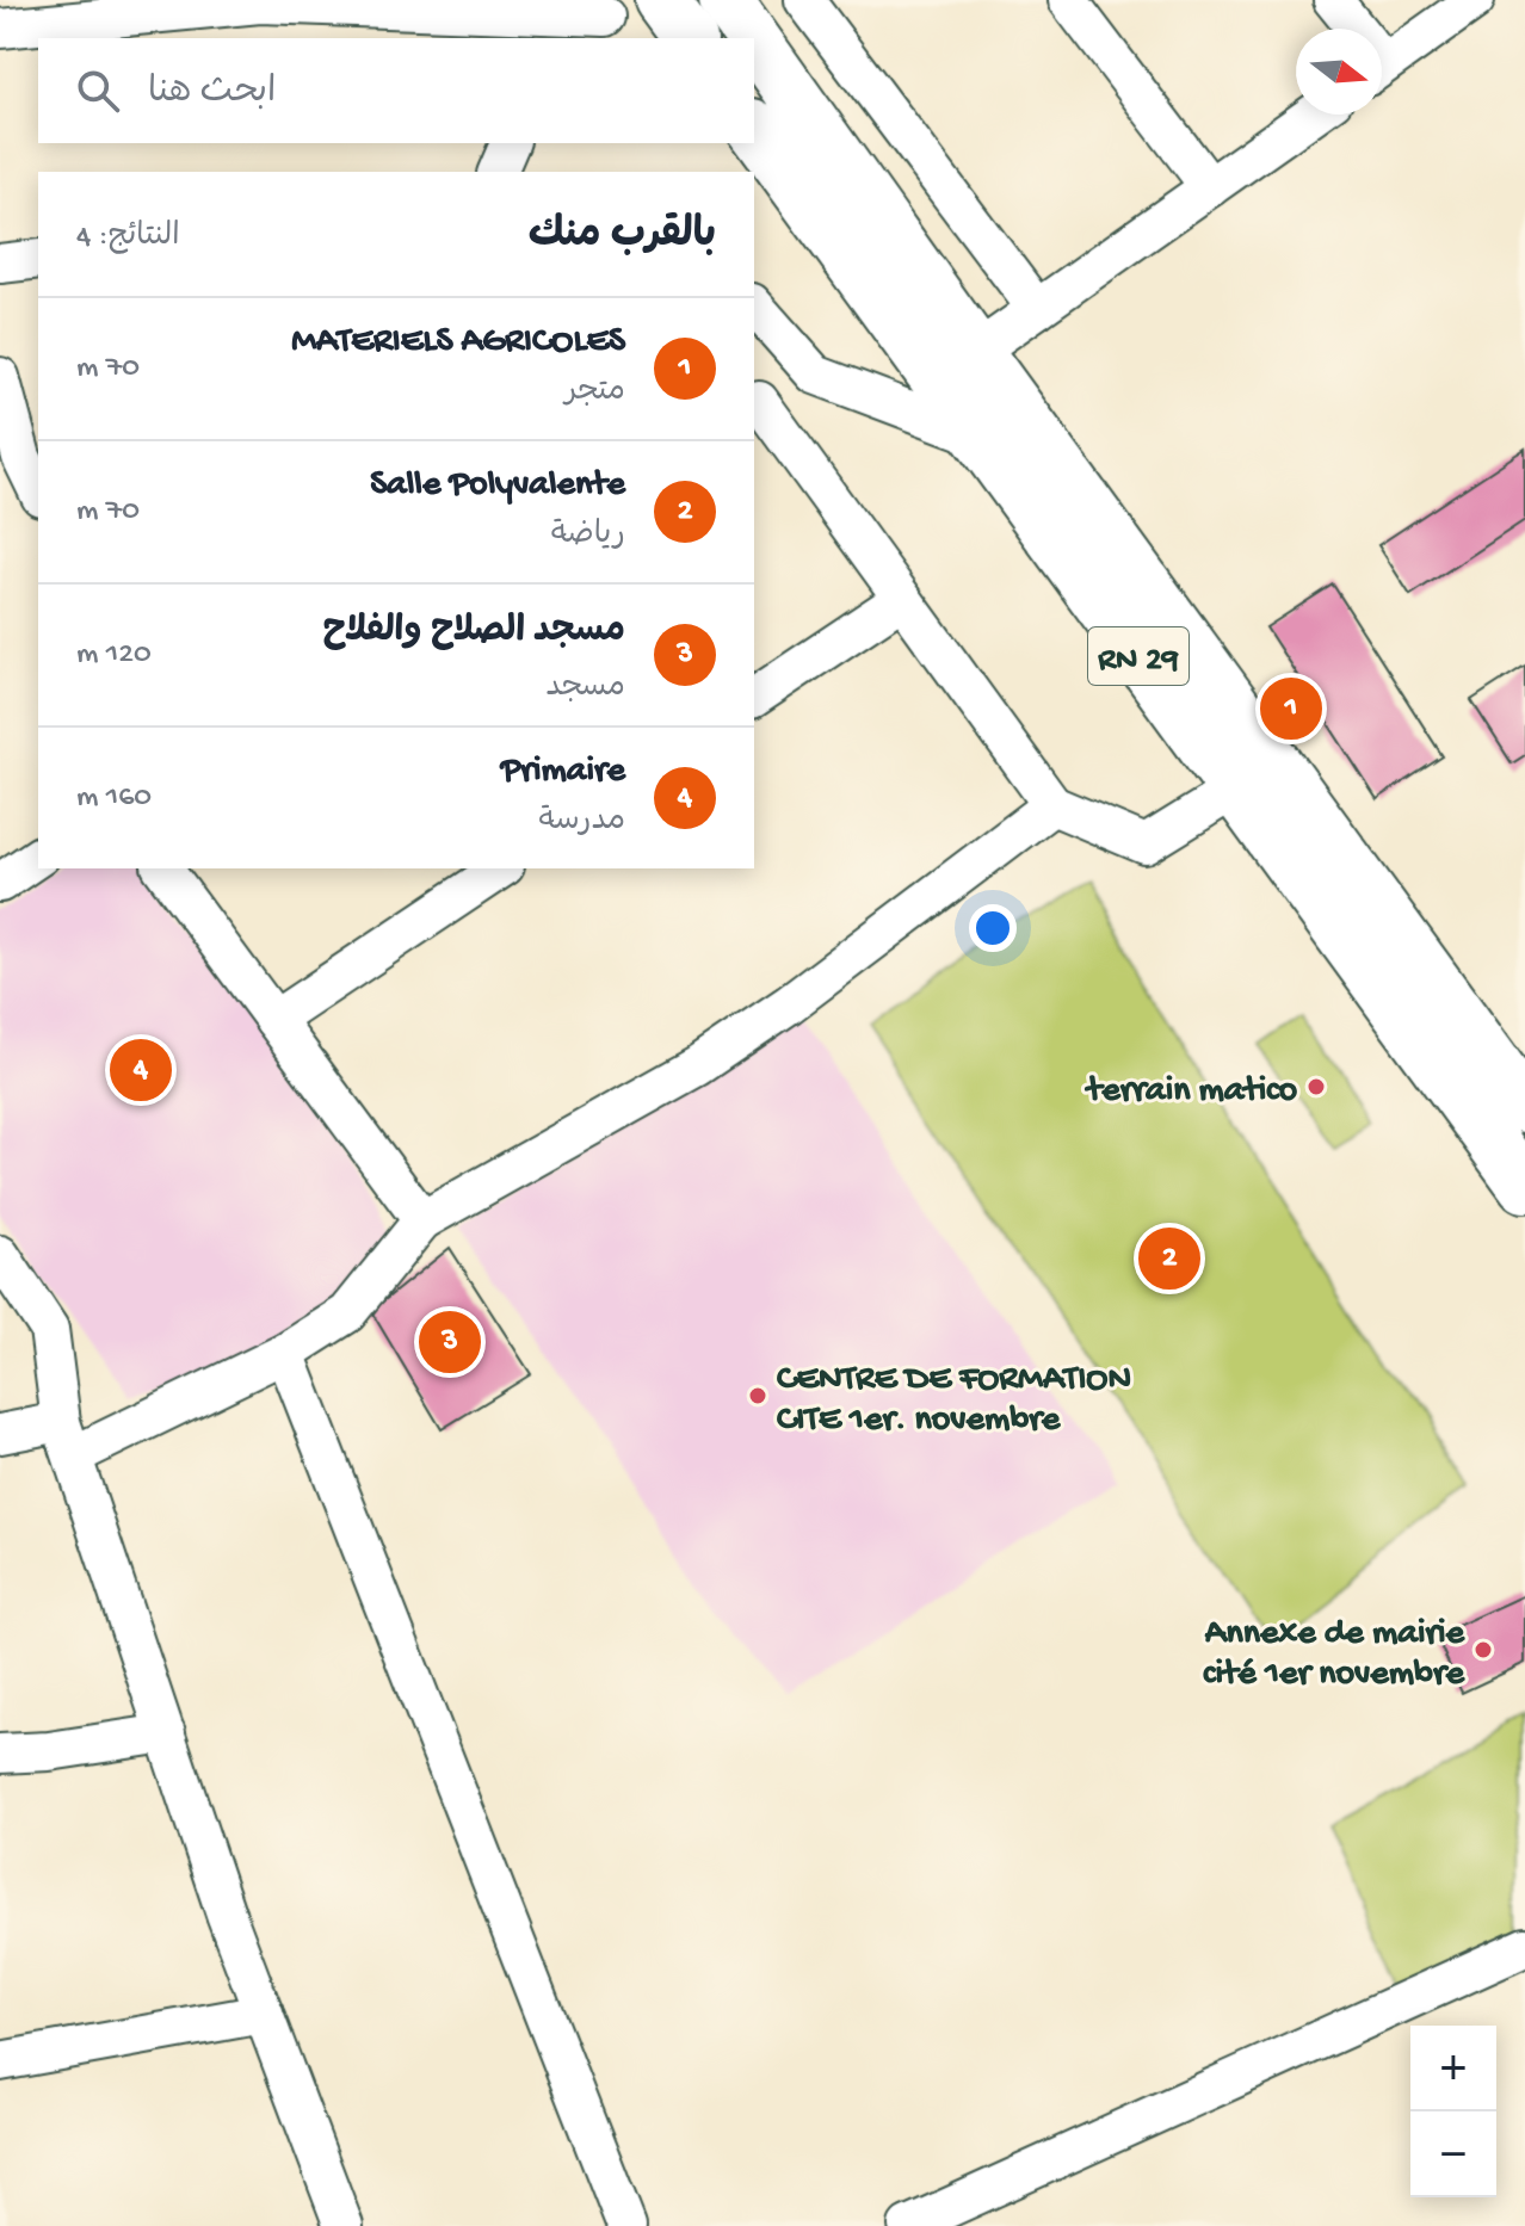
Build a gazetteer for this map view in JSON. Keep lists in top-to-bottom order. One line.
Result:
{"streets":{"highway":["RN 29"]},"places":["terrain matico","CENTRE DE FORMATION CITE 1er. novembre","Annexe de mairie cité 1er novembre"],"north":"right","page":{"search":"ابحث هنا","heading":["بالقرب منك","النتائج: 4"],"list":[{"mark":"1","name":"MATERIELS AGRICOLES","note":"متجر","value":"70 m"},{"mark":"2","name":"Salle Polyvalente","note":"رياضة","value":"70 m"},{"mark":"3","name":"مسجد الصلاح والفلاح","note":"مسجد","value":"120 m"},{"mark":"4","name":"Primaire","note":"مدرسة","value":"160 m"}],"pins":["1","4","2","3"],"map_buttons":["+","−"]}}
